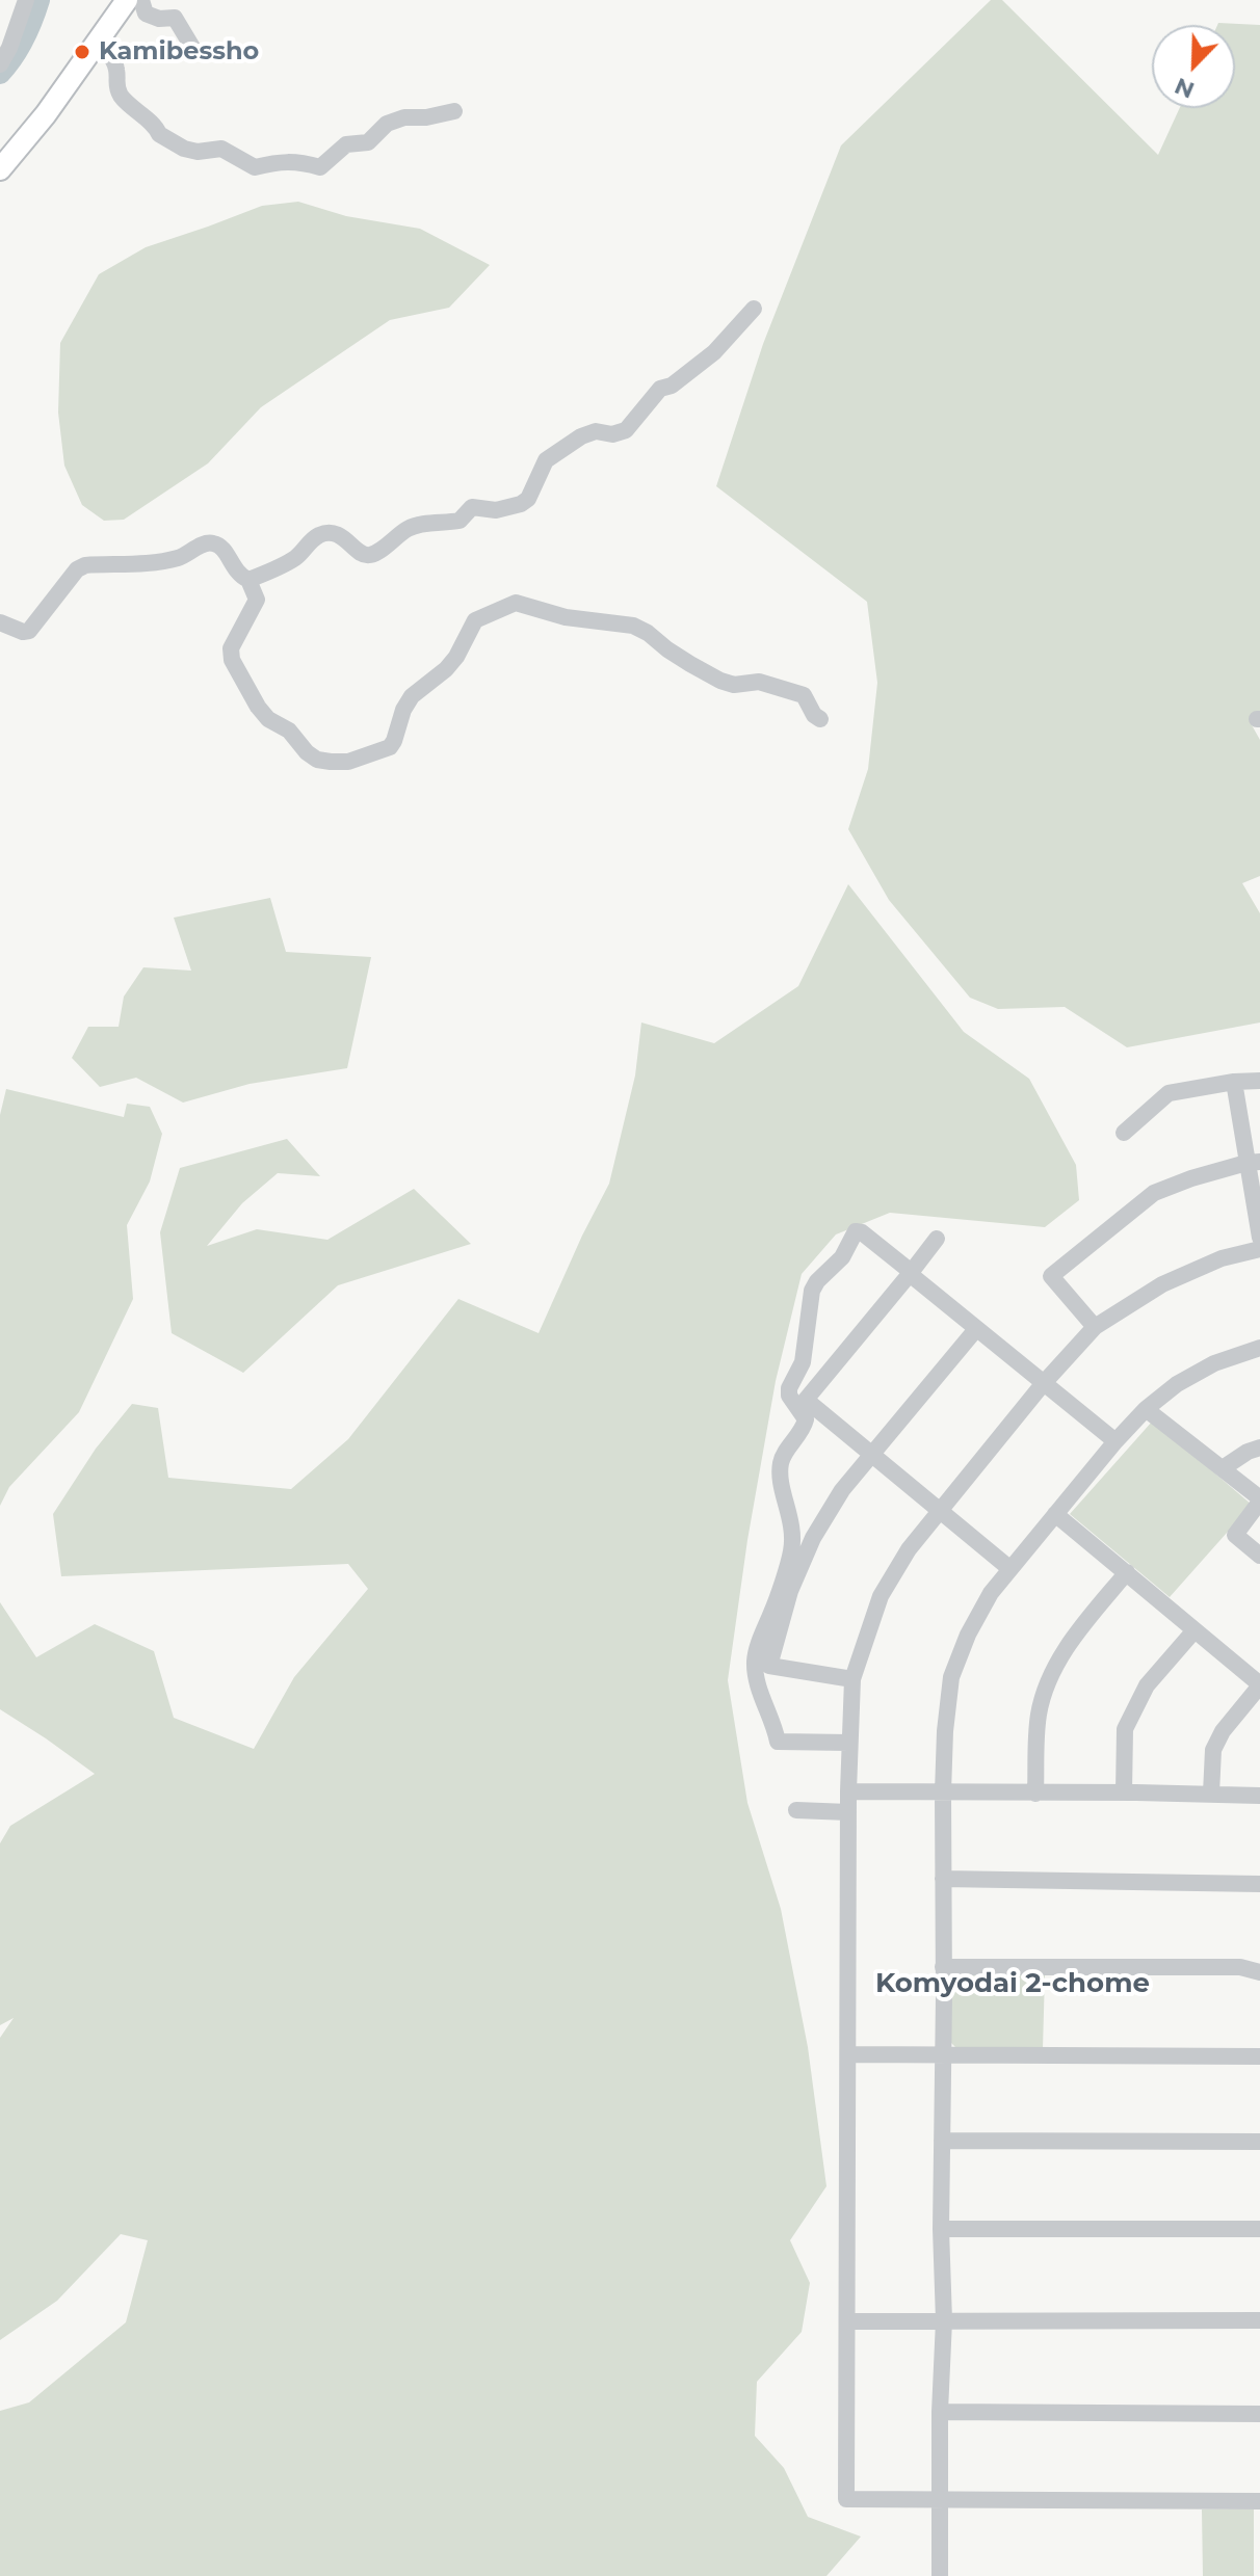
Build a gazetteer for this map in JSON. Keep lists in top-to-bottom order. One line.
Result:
{"districts":["Komyodai 2-chome"],"places":["Kamibessho"],"north":"bottom left"}
